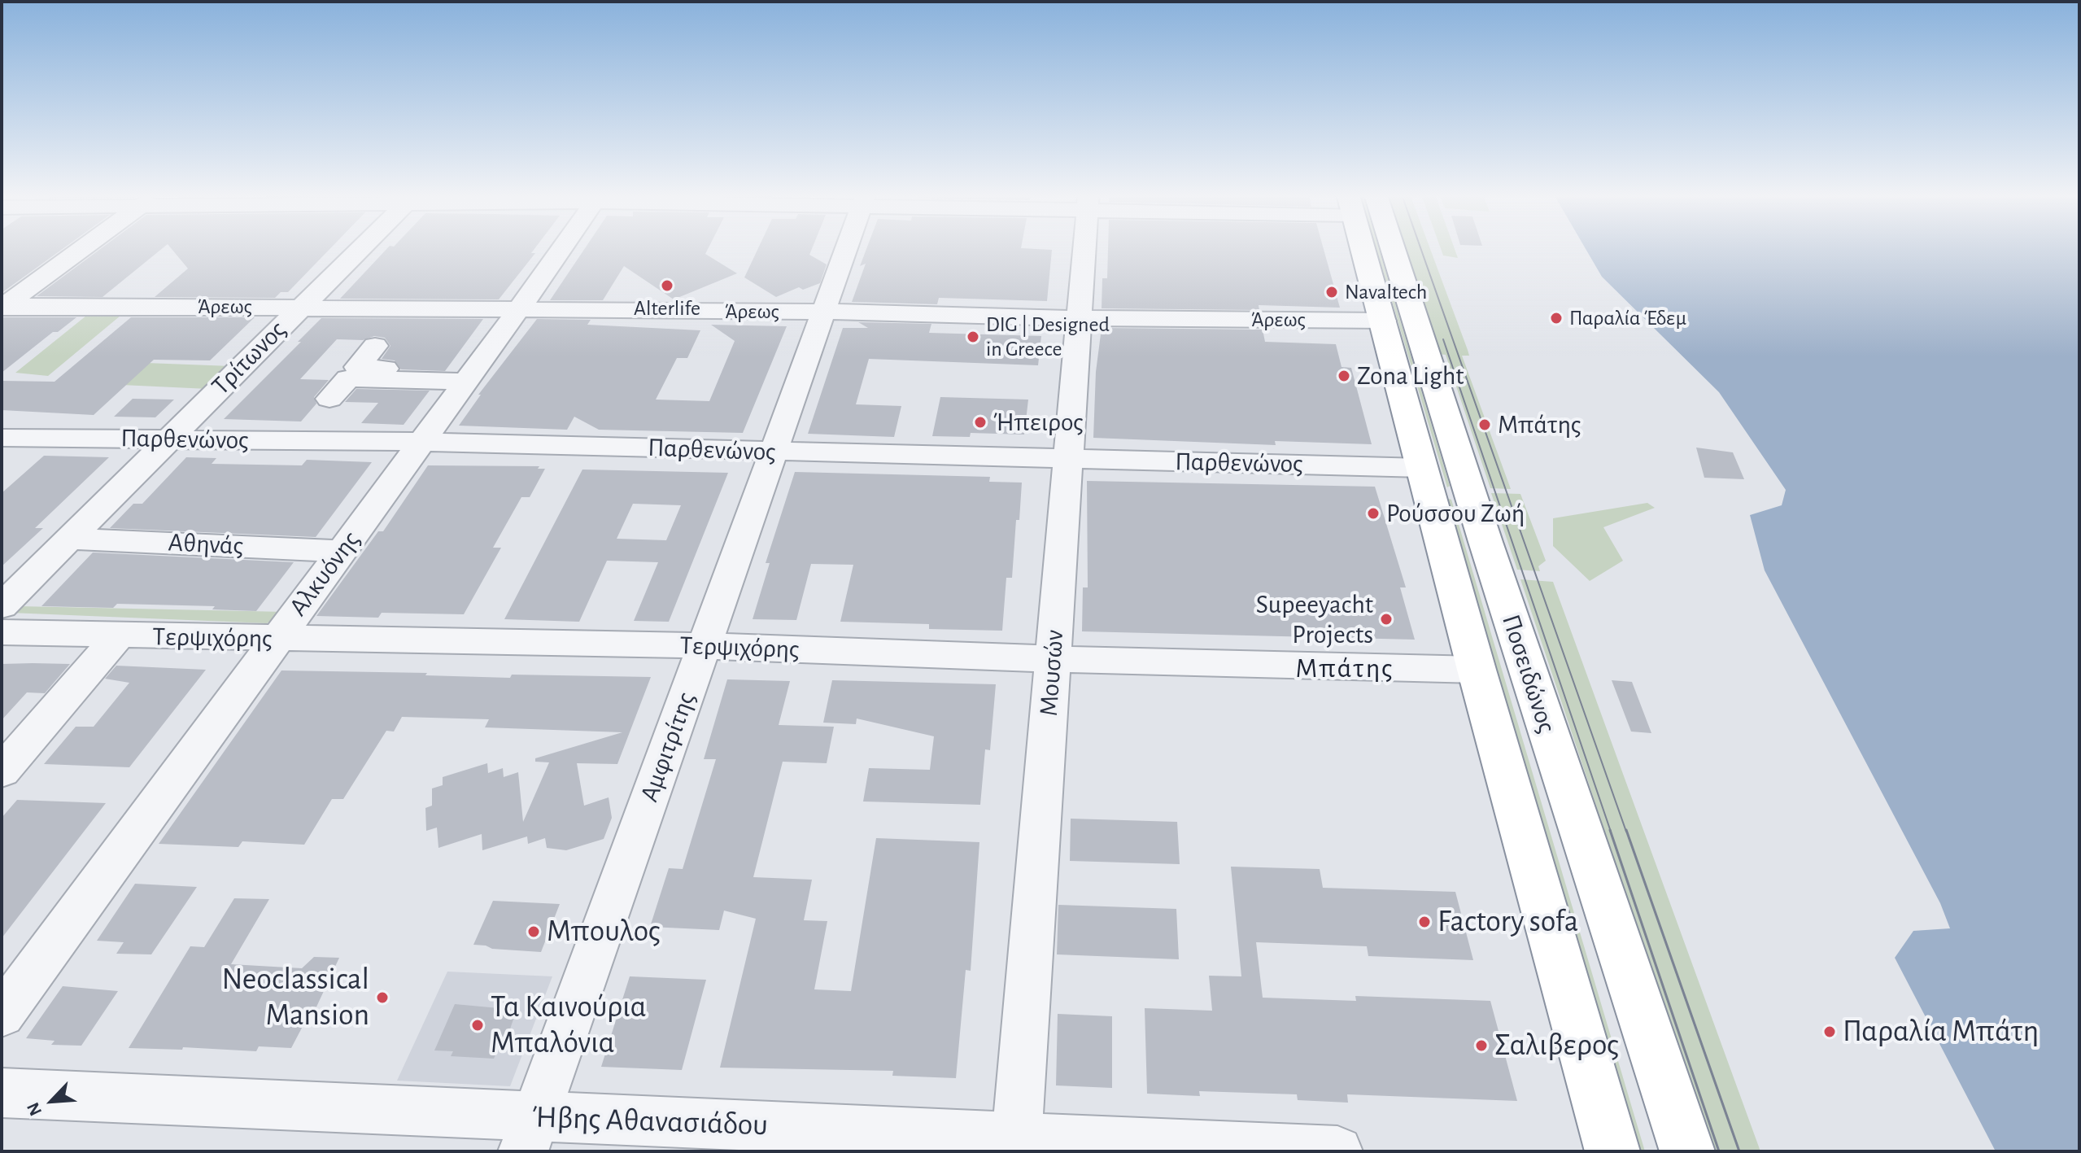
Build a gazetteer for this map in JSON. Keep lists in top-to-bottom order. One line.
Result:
{"streets":{"highway":["Ποσειδώνος"],"street":["Άρεως","Τρίτωνος","Παρθενώνος","Αθηνάς","Αλκυόνης","Τερψιχόρης","Μουσών","Αμφιτρίτης","Ήβης Αθανασιάδου"]},"crossings":[["Άρεως","Τρίτωνος"],["Άρεως","Αλκυόνης"],["Άρεως","Μουσών"],["Άρεως","Ποσειδώνος"],["Άρεως","Αμφιτρίτης"],["Τρίτωνος","Παρθενώνος"],["Τρίτωνος","Αθηνάς"],["Παρθενώνος","Αλκυόνης"],["Παρθενώνος","Μουσών"],["Παρθενώνος","Ποσειδώνος"],["Παρθενώνος","Αμφιτρίτης"],["Αθηνάς","Αλκυόνης"],["Αλκυόνης","Τερψιχόρης"],["Τερψιχόρης","Μουσών"],["Τερψιχόρης","Ποσειδώνος"],["Τερψιχόρης","Αμφιτρίτης"],["Μουσών","Ήβης Αθανασιάδου"],["Αμφιτρίτης","Ήβης Αθανασιάδου"]],"districts":["Μπάτης"],"places":["Alterlife","Navaltech","Παραλία Έδεμ","DIG | Designed in Greece","Zona Light","Ήπειρος","Μπάτης","Ρούσσου Ζωή","Supeeyacht Projects","Factory sofa","Μπουλος","Neoclassical Mansion","Τα Καινούρια Μπαλόνια","Παραλία Μπάτη","Σαλιβερος"],"north":"bottom left"}
